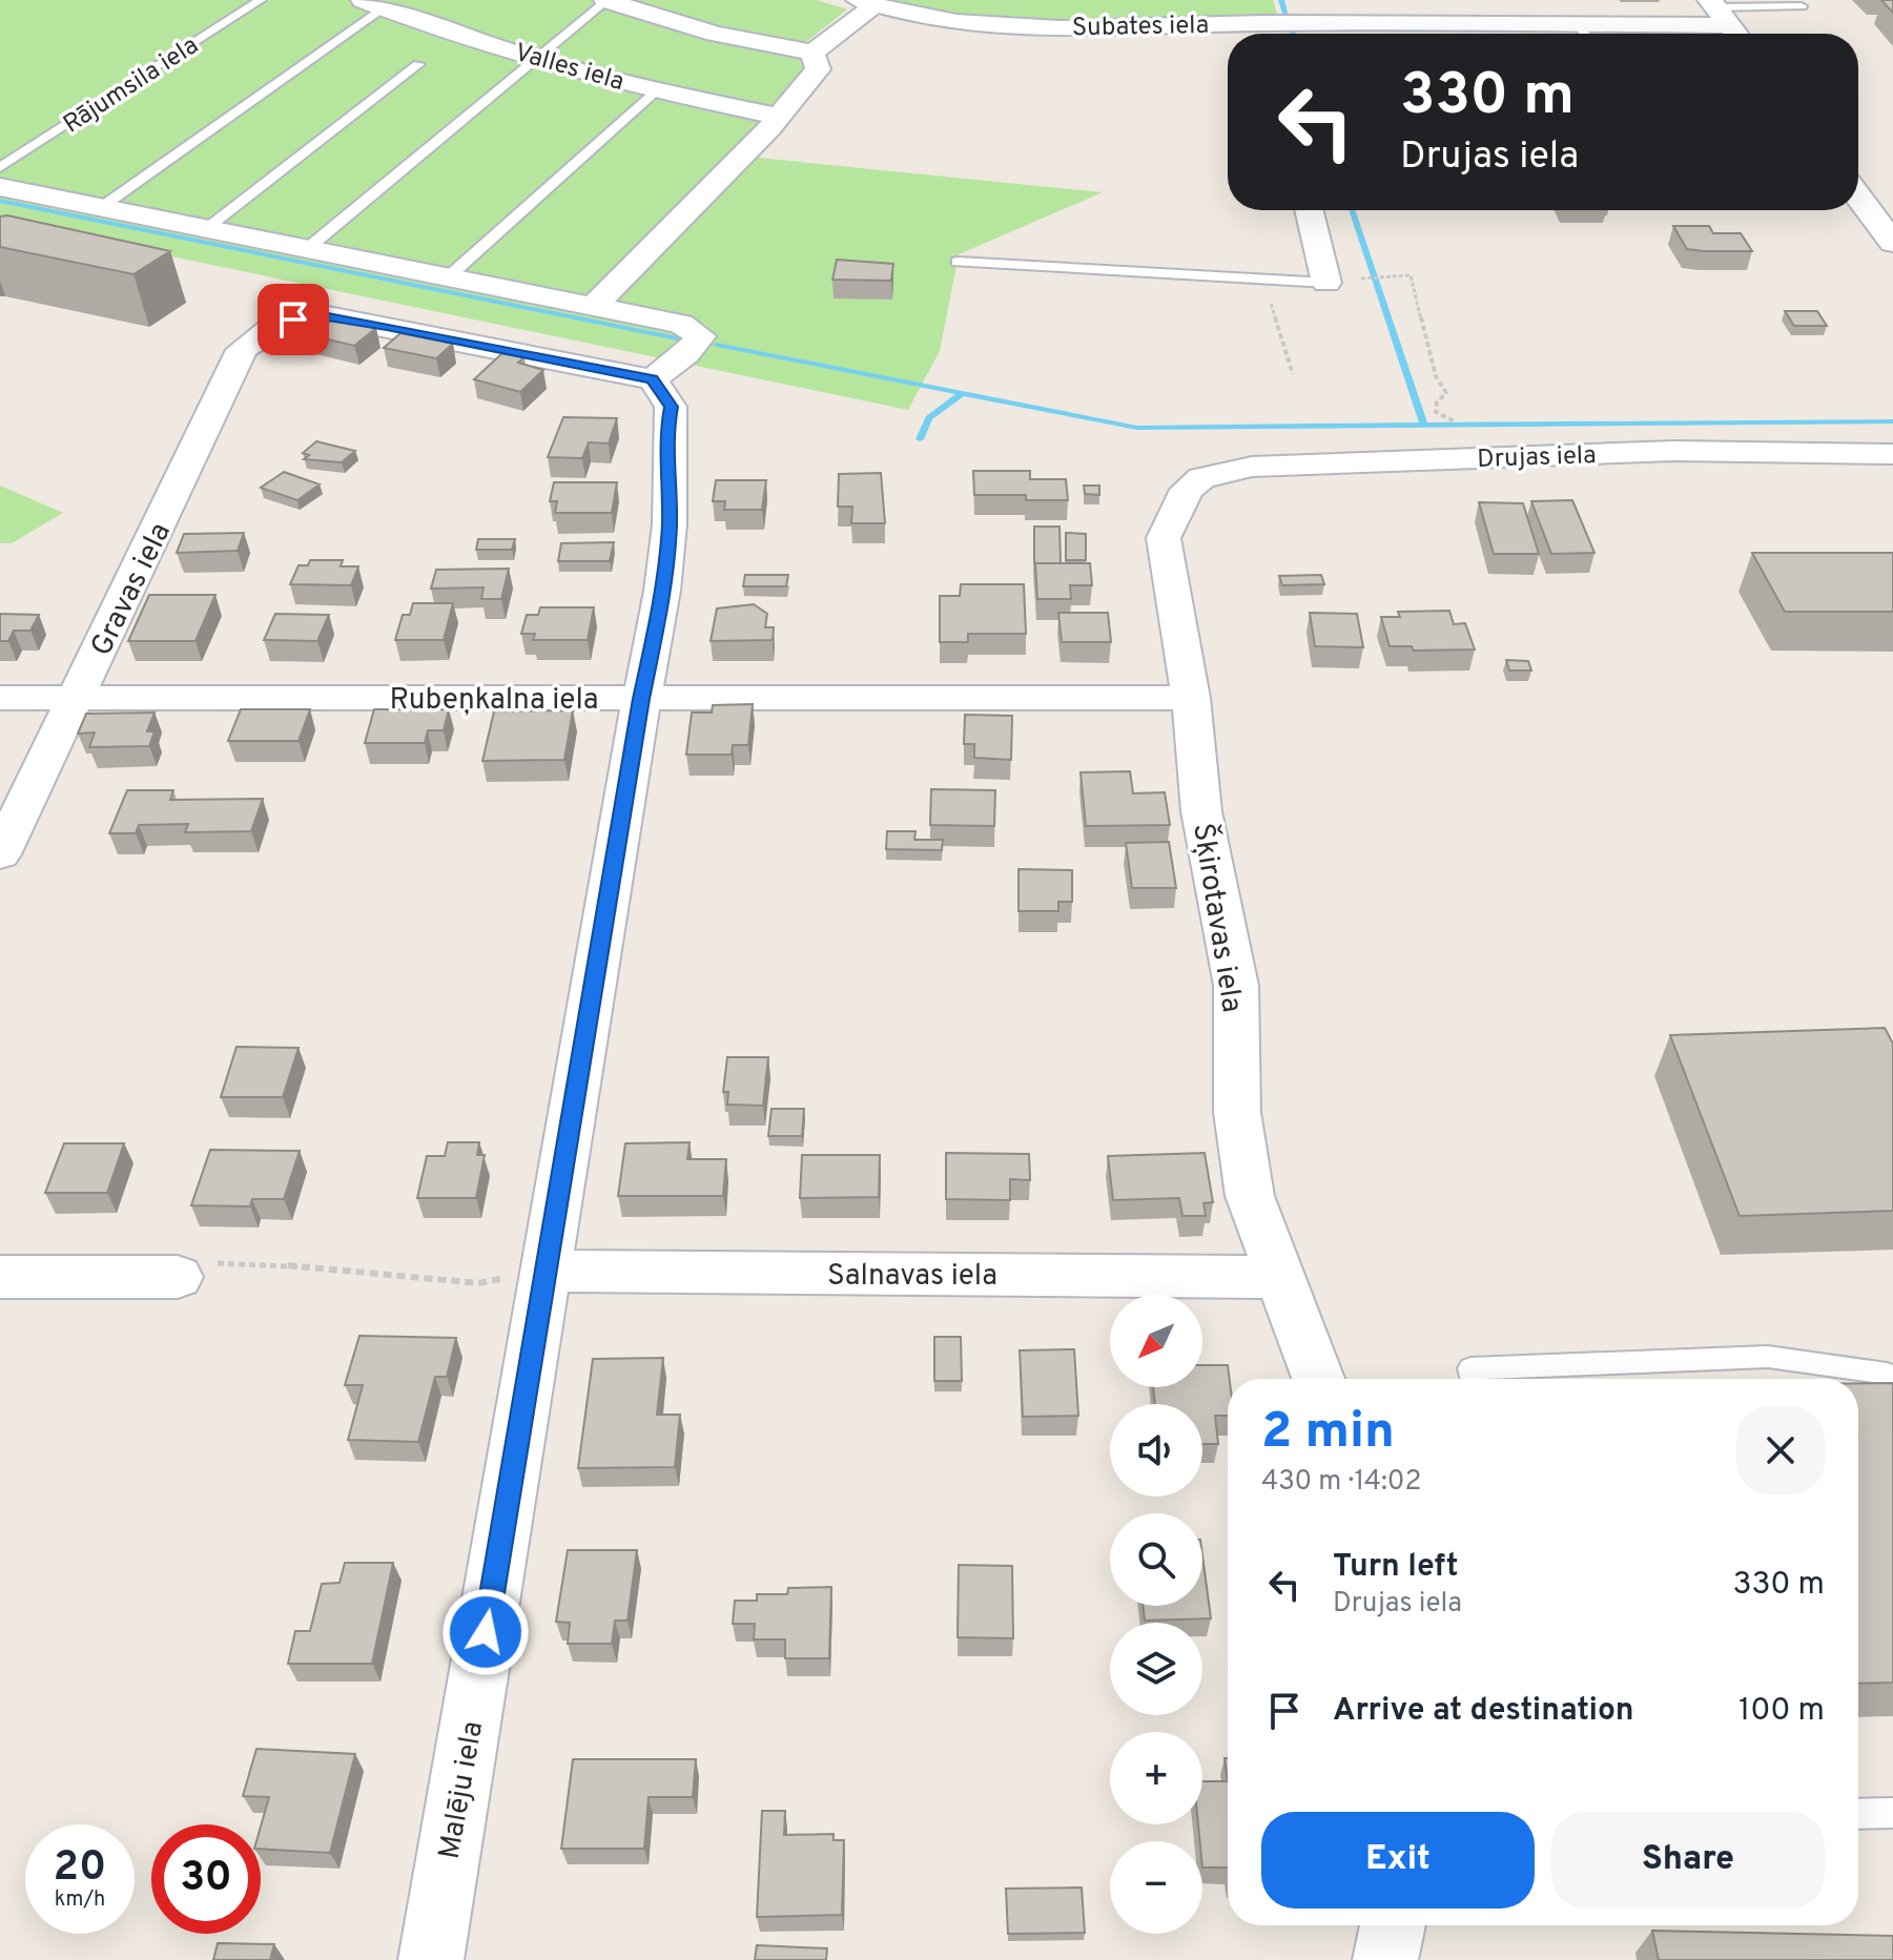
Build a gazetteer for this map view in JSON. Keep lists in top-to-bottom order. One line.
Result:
{"streets":{"street":["Subates iela","Valles iela","Drujas iela","Gravas iela","Rubeņkalna iela","Šķirotavas iela","Salnavas iela","Malēju iela"],"lane":["Rājumsila iela"]},"crossings":[["Drujas iela","Šķirotavas iela"],["Gravas iela","Rubeņkalna iela"],["Gravas iela","Malēju iela"],["Rubeņkalna iela","Šķirotavas iela"],["Rubeņkalna iela","Malēju iela"],["Šķirotavas iela","Salnavas iela"],["Salnavas iela","Malēju iela"]],"north":"bottom left","page":{"turn":["330 m","Drujas iela"],"map_buttons":["+","−"],"heading":["2 min","430 m · 14:02"],"list":[{"name":"Turn left","note":"Drujas iela","value":"330 m"},{"name":"Arrive at destination","value":"100 m"}],"buttons":["Exit","Share"],"speed":"20 km/h","limit":"30"}}
